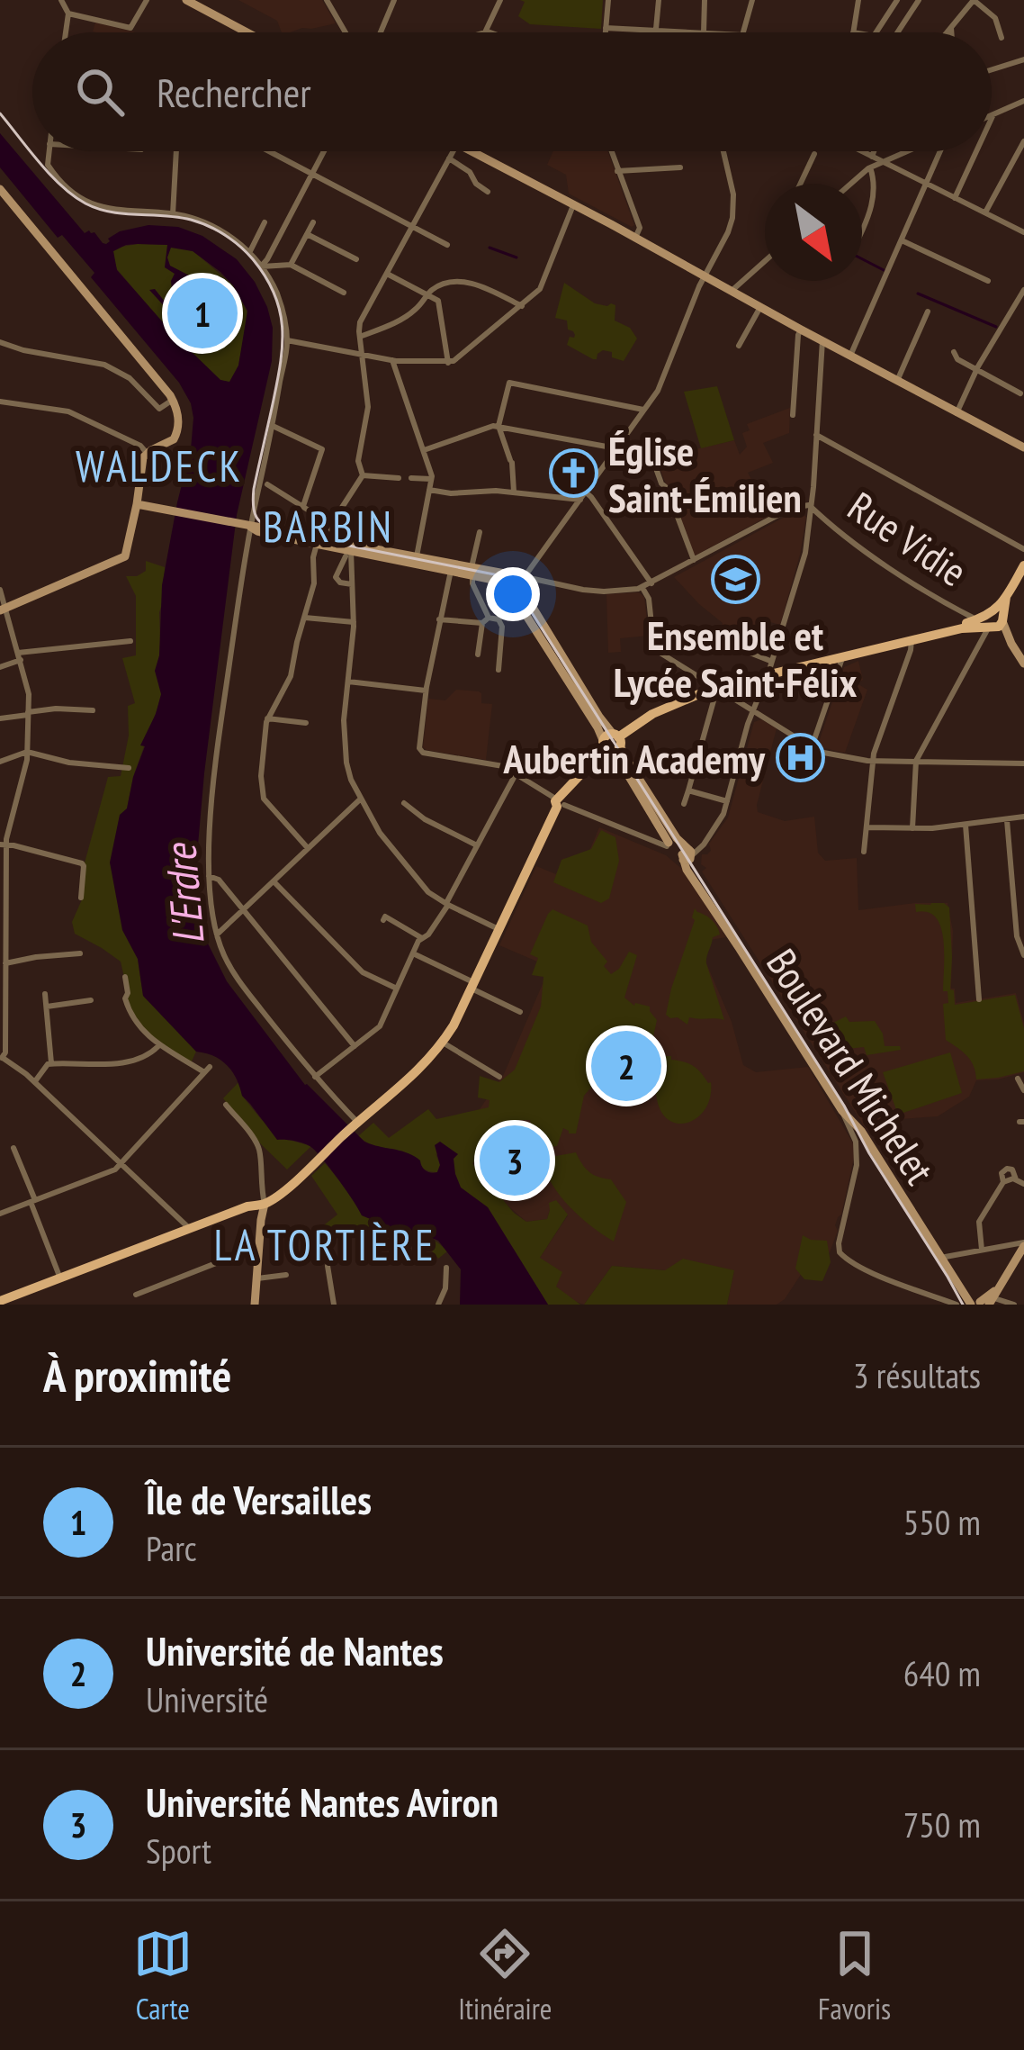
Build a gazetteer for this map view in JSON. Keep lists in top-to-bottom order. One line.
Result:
{"streets":{"street":["Rue Vidie","Boulevard Michelet"]},"districts":["WALDECK","BARBIN","LA TORTIÈRE"],"water":["L'Erdre"],"places":{"church":["Église Saint-Émilien"],"school or university":["Ensemble et Lycée Saint-Félix"],"hospital":["Aubertin Academy"]},"north":"bottom right","page":{"search":"Rechercher","pins":["1","2","3"],"heading":["À proximité","3 résultats"],"list":[{"mark":"1","name":"Île de Versailles","note":"Parc","value":"550 m"},{"mark":"2","name":"Université de Nantes","note":"Université","value":"640 m"},{"mark":"3","name":"Université Nantes Aviron","note":"Sport","value":"750 m"}],"nav":["Carte","Itinéraire","Favoris"]}}
